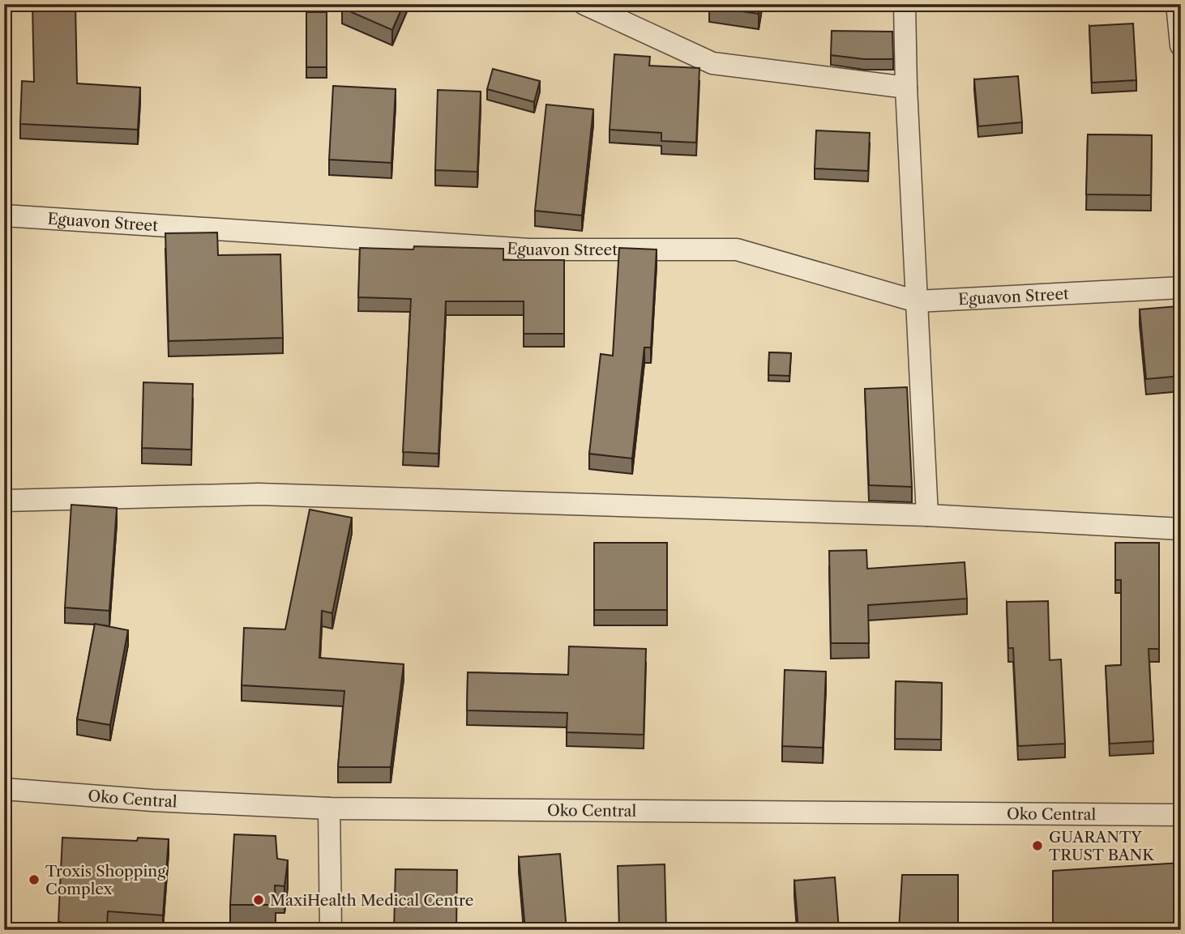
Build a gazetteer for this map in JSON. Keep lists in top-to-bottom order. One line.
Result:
{"streets":{"street":["Eguavon Street","Oko Central"]},"places":["GUARANTY TRUST BANK","Troxis Shopping Complex","MaxiHealth Medical Centre"]}
